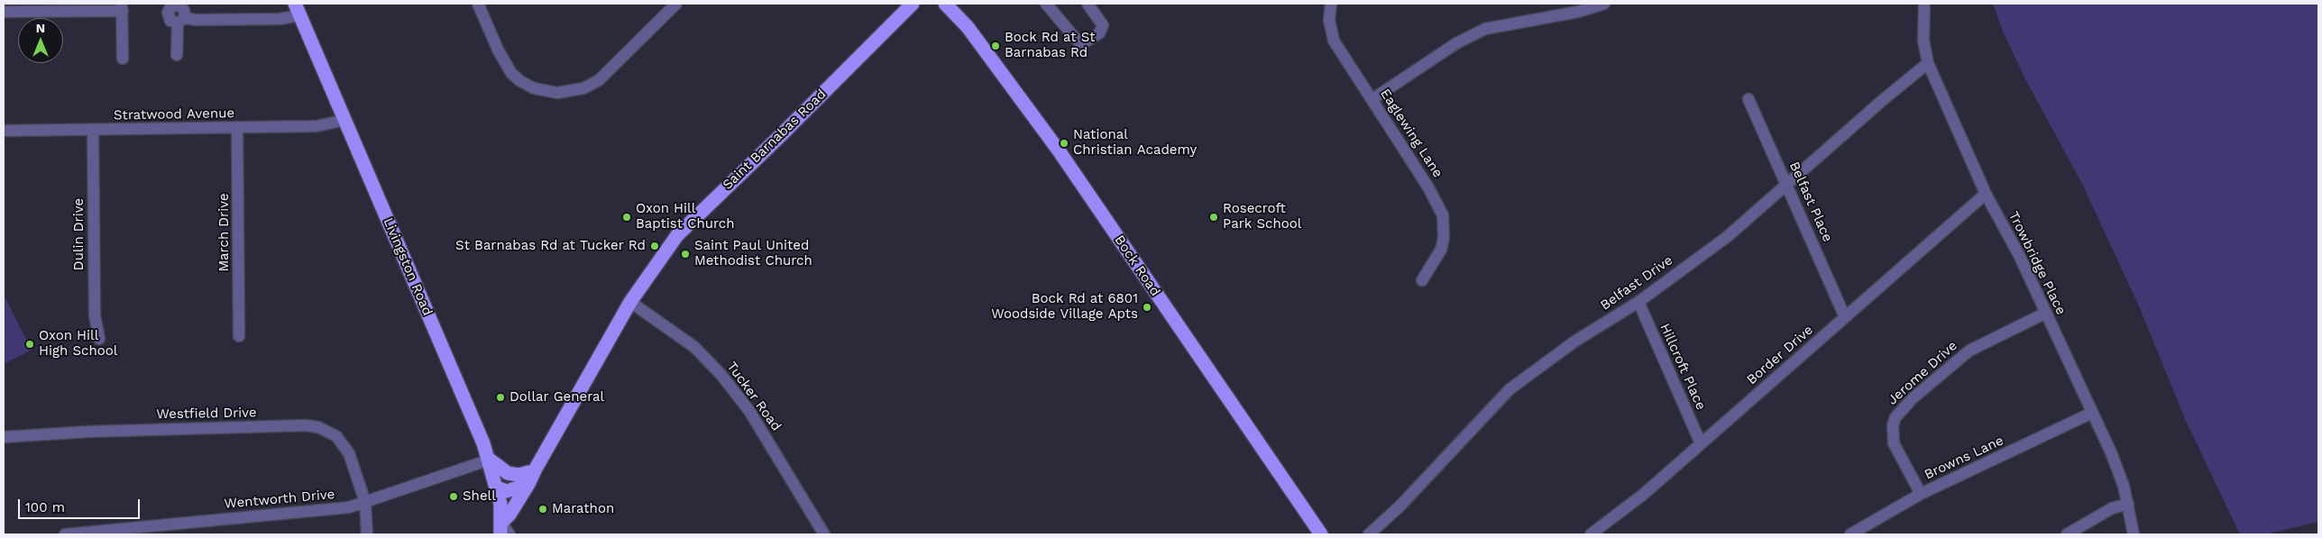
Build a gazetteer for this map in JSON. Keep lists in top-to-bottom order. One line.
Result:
{"streets":{"main road":["Saint Barnabas Road","Bock Road","Livingston Road"],"street":["Stratwood Avenue","Eaglewing Lane","Belfast Place","March Drive","Dulin Drive","Trowbridge Place","Belfast Drive","Border Drive","Hillcroft Place","Jerome Drive","Tucker Road","Westfield Drive","Browns Lane","Wentworth Drive"]},"crossings":[["Stratwood Avenue","March Drive"],["Stratwood Avenue","Dulin Drive"],["Stratwood Avenue","Livingston Road"],["Saint Barnabas Road","Livingston Road"],["Saint Barnabas Road","Tucker Road"],["Belfast Place","Belfast Drive"],["Belfast Place","Border Drive"],["Trowbridge Place","Belfast Drive"],["Trowbridge Place","Border Drive"],["Trowbridge Place","Jerome Drive"],["Trowbridge Place","Browns Lane"],["Livingston Road","Wentworth Drive"],["Belfast Drive","Hillcroft Place"],["Border Drive","Hillcroft Place"],["Jerome Drive","Browns Lane"],["Westfield Drive","Wentworth Drive"]],"places":["Bock Rd at St Barnabas Rd","National Christian Academy","Oxon Hill Baptist Church","Rosecroft Park School","St Barnabas Rd at Tucker Rd","Saint Paul United Methodist Church","Bock Rd at 6801 Woodside Village Apts","Oxon Hill High School","Dollar General","Shell","Marathon"],"scale_bar":"100 m","north":"top"}
